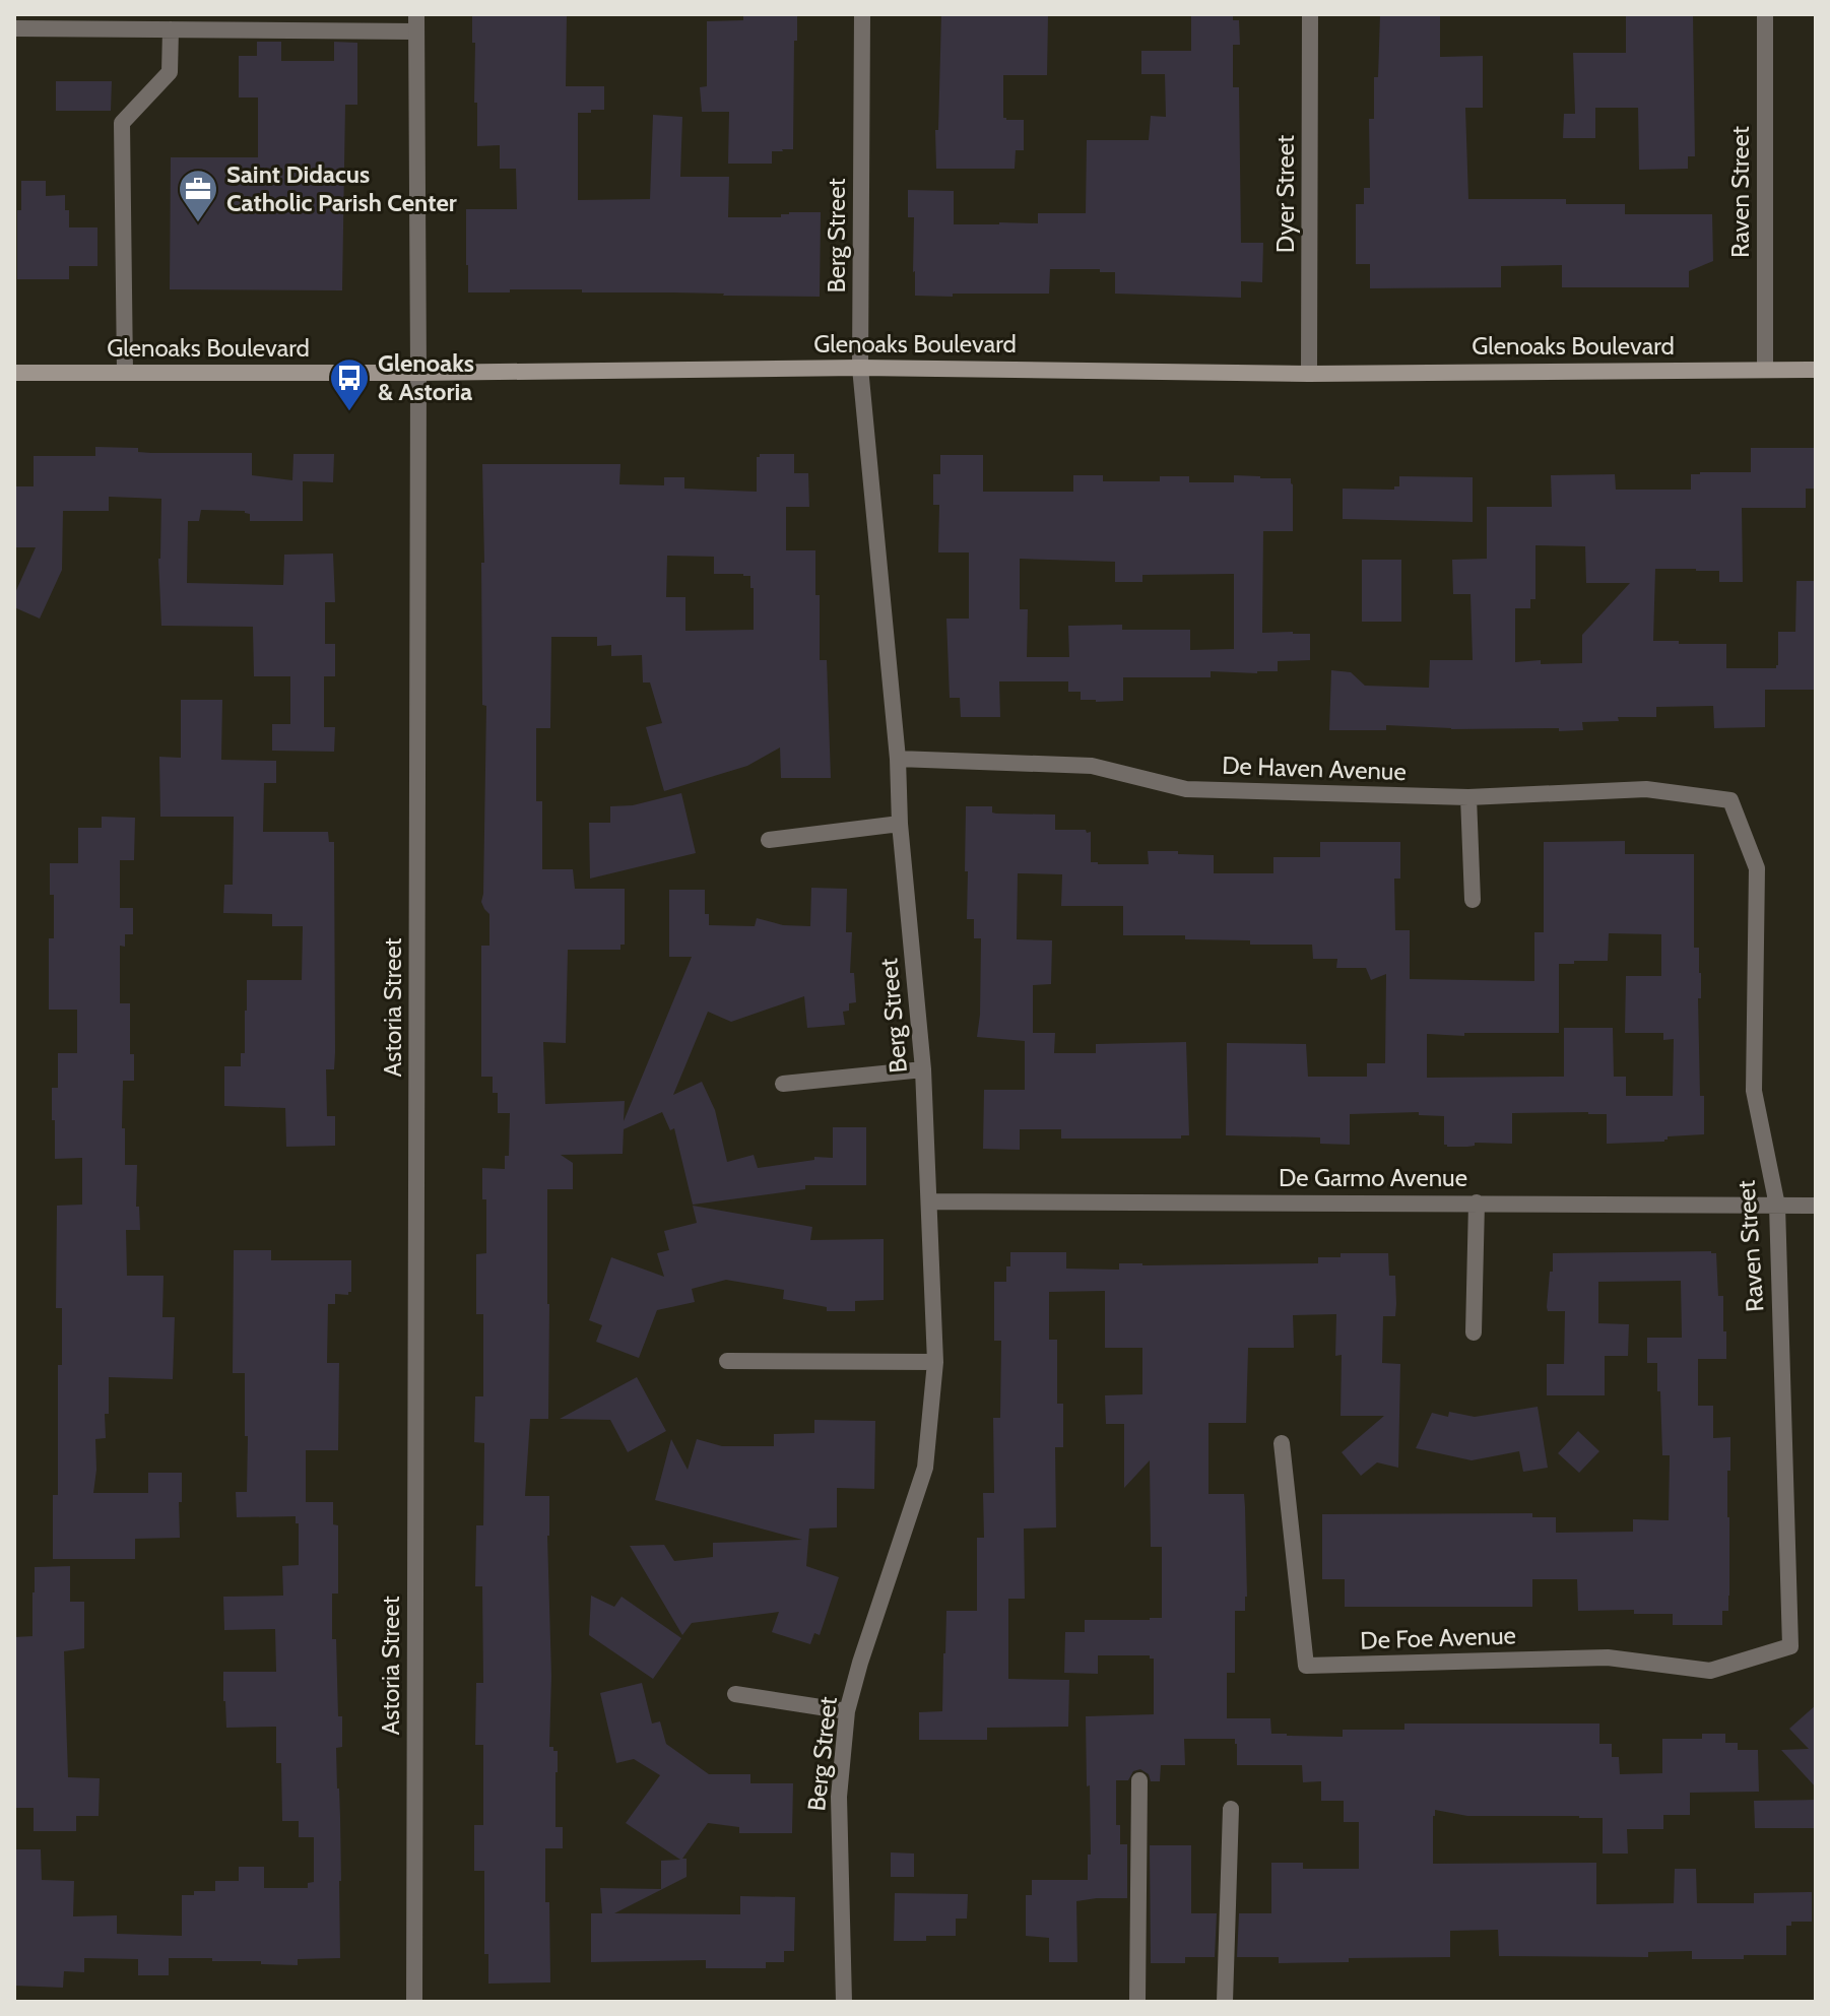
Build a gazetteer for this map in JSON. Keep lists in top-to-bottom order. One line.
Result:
{"streets":{"main road":["Glenoaks Boulevard"],"street":["Raven Street","Dyer Street","Berg Street","De Haven Avenue","Astoria Street","De Garmo Avenue","De Foe Avenue"]},"crossings":[["Raven Street","Glenoaks Boulevard"],["Raven Street","De Haven Avenue"],["Raven Street","De Garmo Avenue"],["Raven Street","De Foe Avenue"],["Dyer Street","Glenoaks Boulevard"],["Berg Street","Glenoaks Boulevard"],["Berg Street","De Haven Avenue"],["Berg Street","De Garmo Avenue"],["Glenoaks Boulevard","Astoria Street"]],"places":{"office":["Saint Didacus Catholic Parish Center"],"bus stop":["Glenoaks & Astoria"]}}
